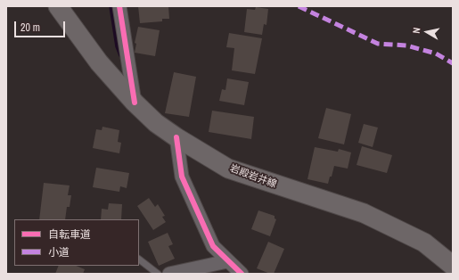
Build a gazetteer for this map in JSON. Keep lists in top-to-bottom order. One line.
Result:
{"streets":{"main road":["岩殿岩井線"]},"legend":["自転車道","小道"],"scale_bar":"20 m","north":"left"}
